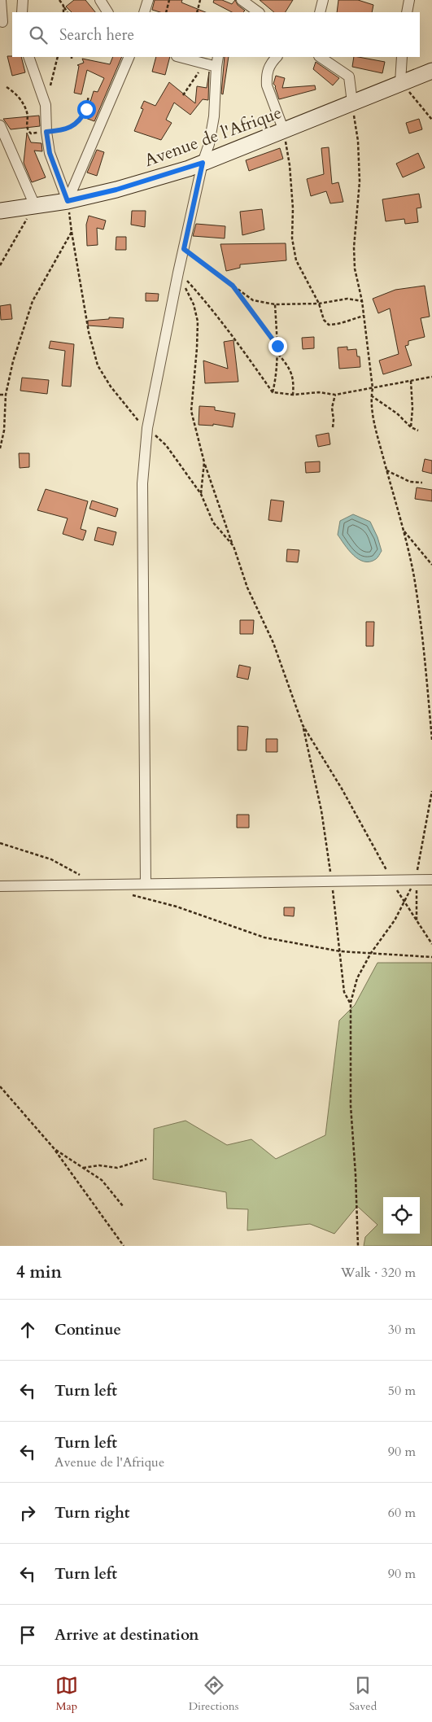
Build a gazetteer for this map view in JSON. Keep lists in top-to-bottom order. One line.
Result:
{"streets":{"main road":["Avenue de l'Afrique"]},"page":{"search":"Search here","heading":["4 min","Walk · 320 m"],"list":[["Continue","30 m"],["Turn left","50 m"],["Turn left","Avenue de l'Afrique","90 m"],["Turn right","60 m"],["Turn left","90 m"],"Arrive at destination"],"nav":["Map","Directions","Saved"]}}
